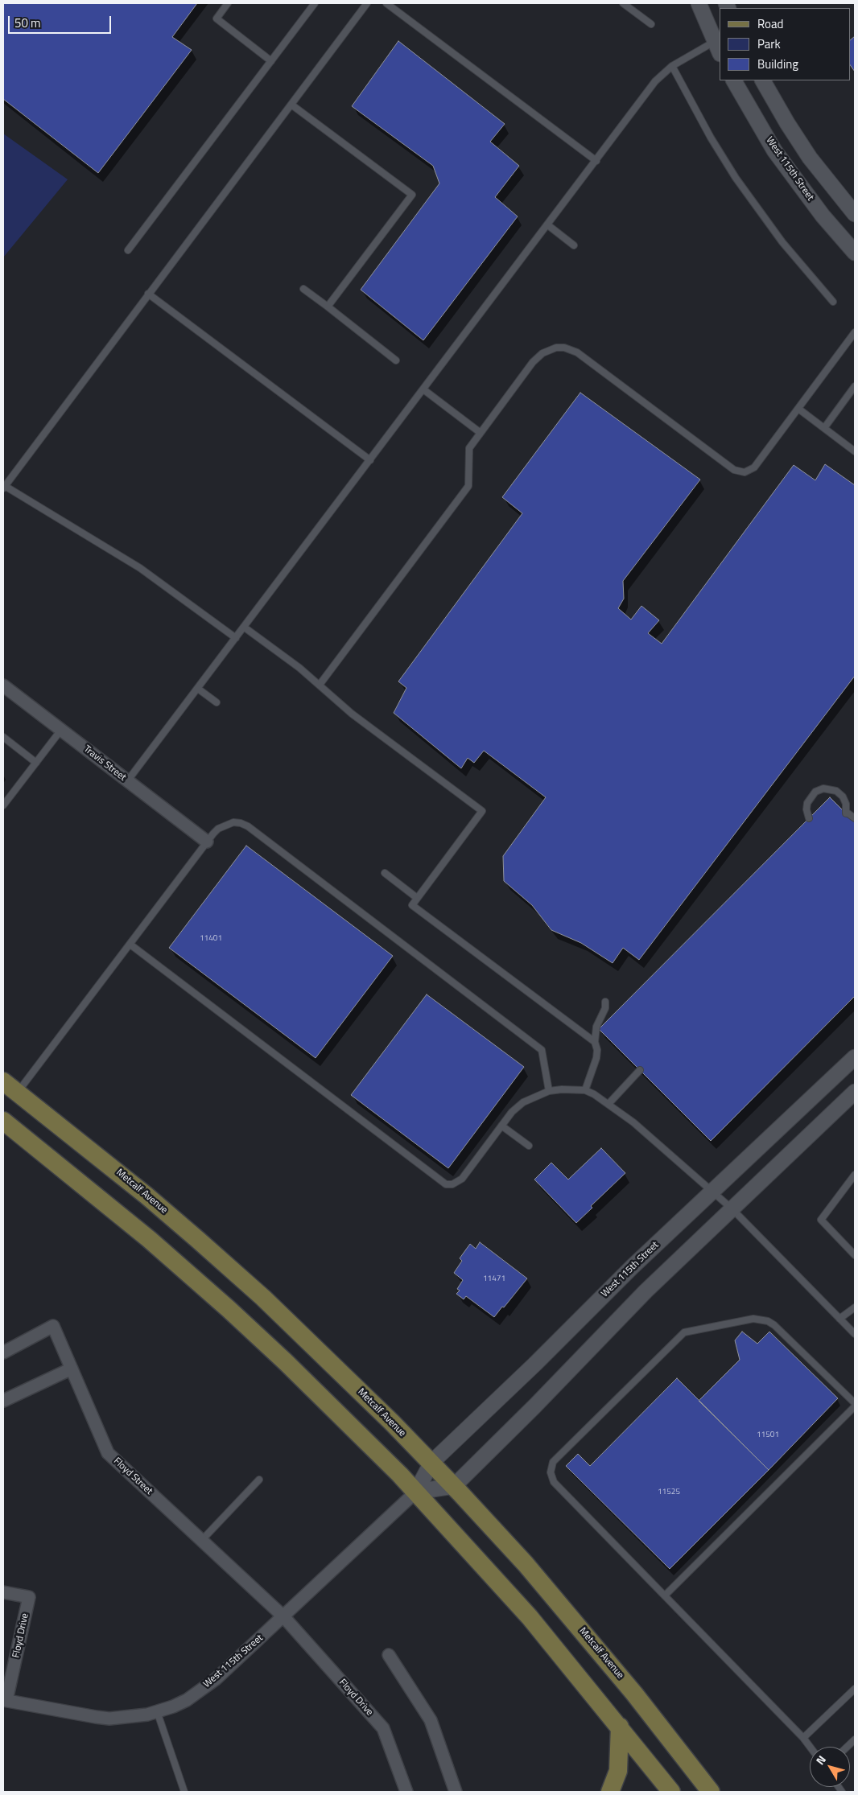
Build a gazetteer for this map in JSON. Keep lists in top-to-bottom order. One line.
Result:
{"streets":{"main road":["Metcalf Avenue"],"street":["West 115th Street","Travis Street","Floyd Street","Floyd Drive"]},"crossings":[["West 115th Street","Metcalf Avenue"],["West 115th Street","Floyd Street"],["West 115th Street","Floyd Drive"],["Floyd Street","Floyd Drive"]],"house_numbers":["11401","11471","11501","11525"],"legend":["Road","Park","Building"],"scale_bar":"50 m","north":"top left"}
